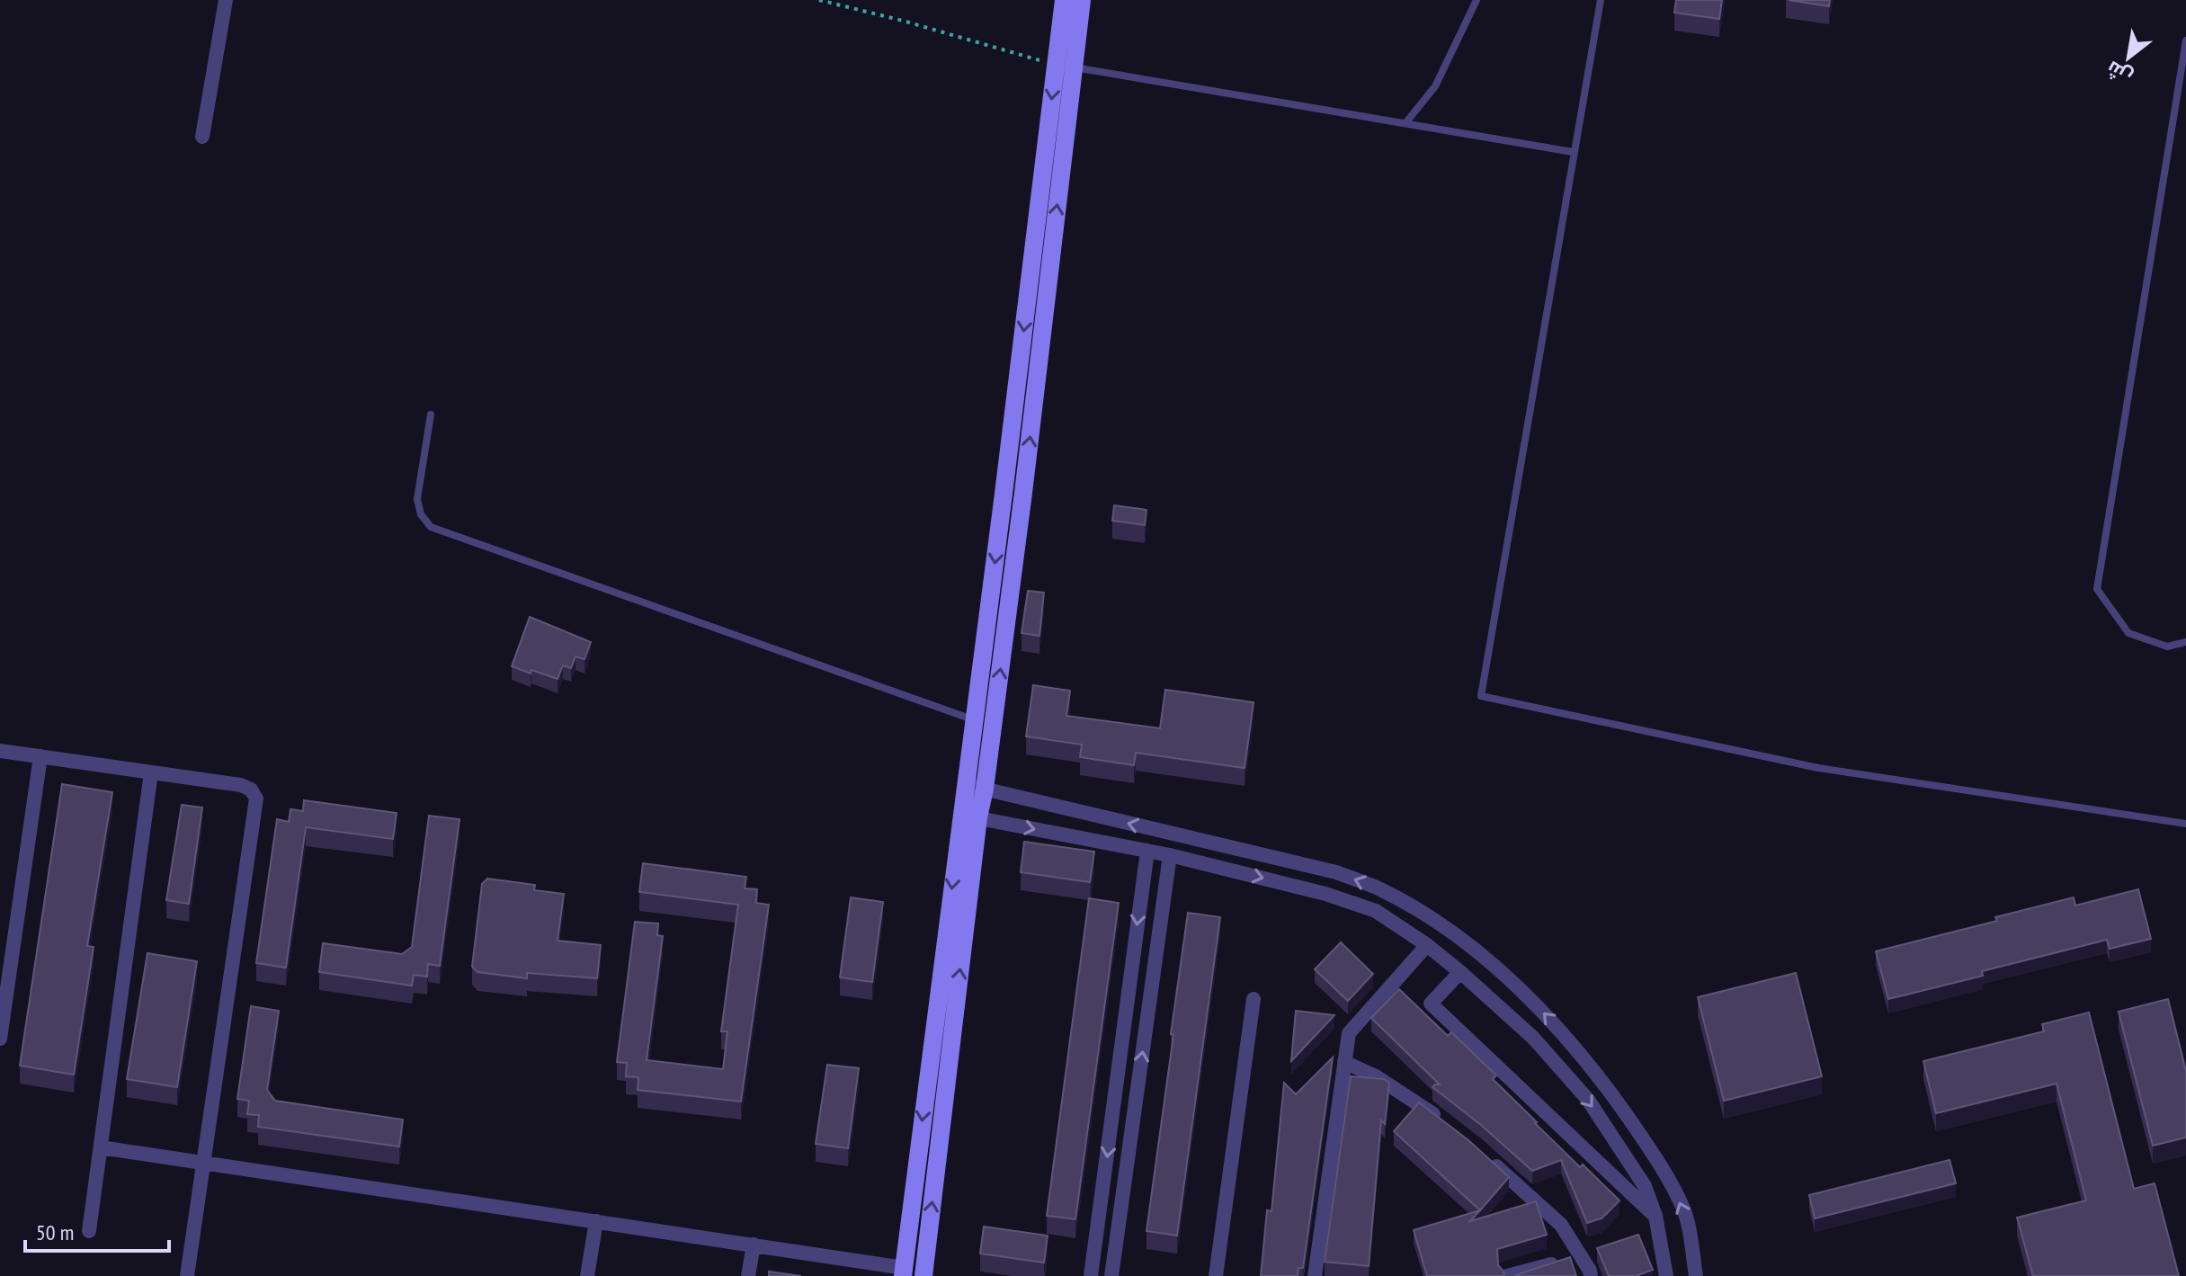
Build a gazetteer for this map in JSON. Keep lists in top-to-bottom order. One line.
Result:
{"scale_bar":"50 m","north":"bottom left"}
